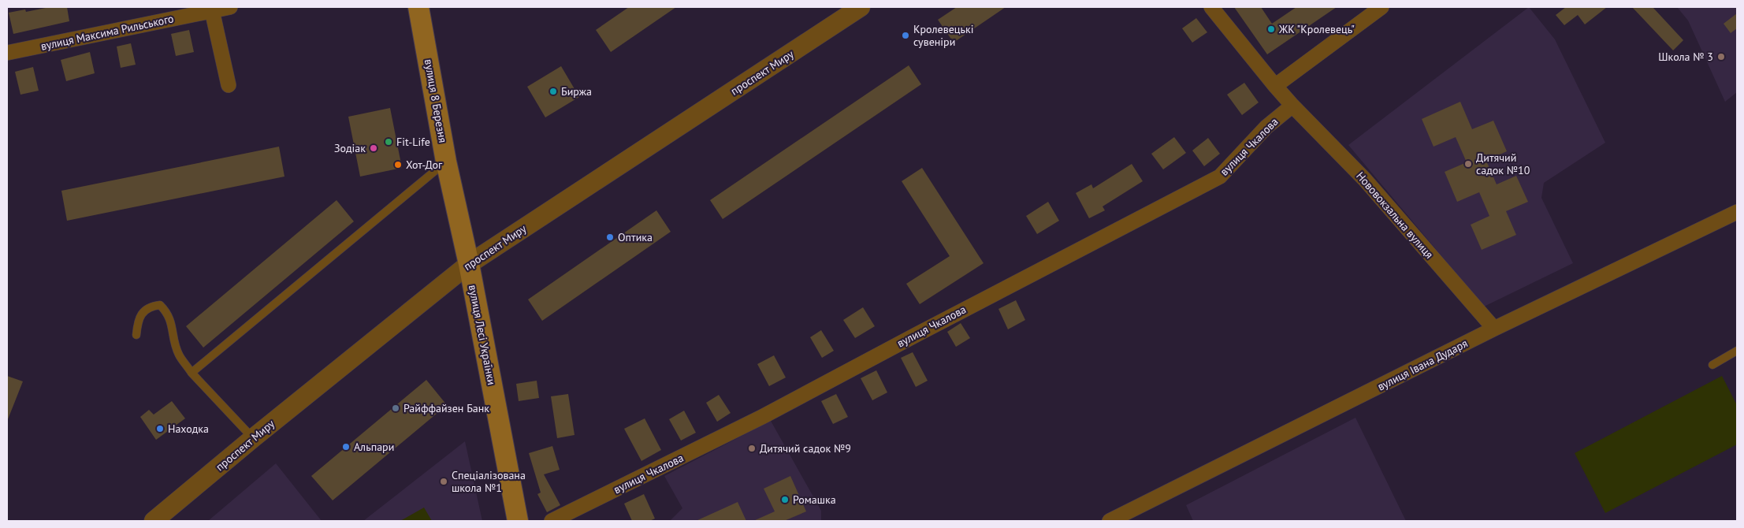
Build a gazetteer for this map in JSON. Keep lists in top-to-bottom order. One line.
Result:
{"streets":{"main road":["вулиця 8 Березня","вулиця Лесі Українки"],"street":["вулиця Максима Рильського","проспект Миру","вулиця Чкалова","Нововокзальна вулиця","вулиця Івана Дударя"]},"crossings":[["проспект Миру","вулиця 8 Березня"],["проспект Миру","вулиця Лесі Українки"],["вулиця 8 Березня","вулиця Лесі Українки"],["вулиця Чкалова","Нововокзальна вулиця"],["Нововокзальна вулиця","вулиця Івана Дударя"]],"places":["ЖК \"Кролевець\"","Кролевецькі сувеніри","Школа № 3","Биржа","Fit-Life","Зодіак","Дитячий садок №10","Хот-Дог","Оптика","Райффайзен Банк","Находка","Альпари","Дитячий садок №9","Спеціалізована школа №1","Ромашка"]}
